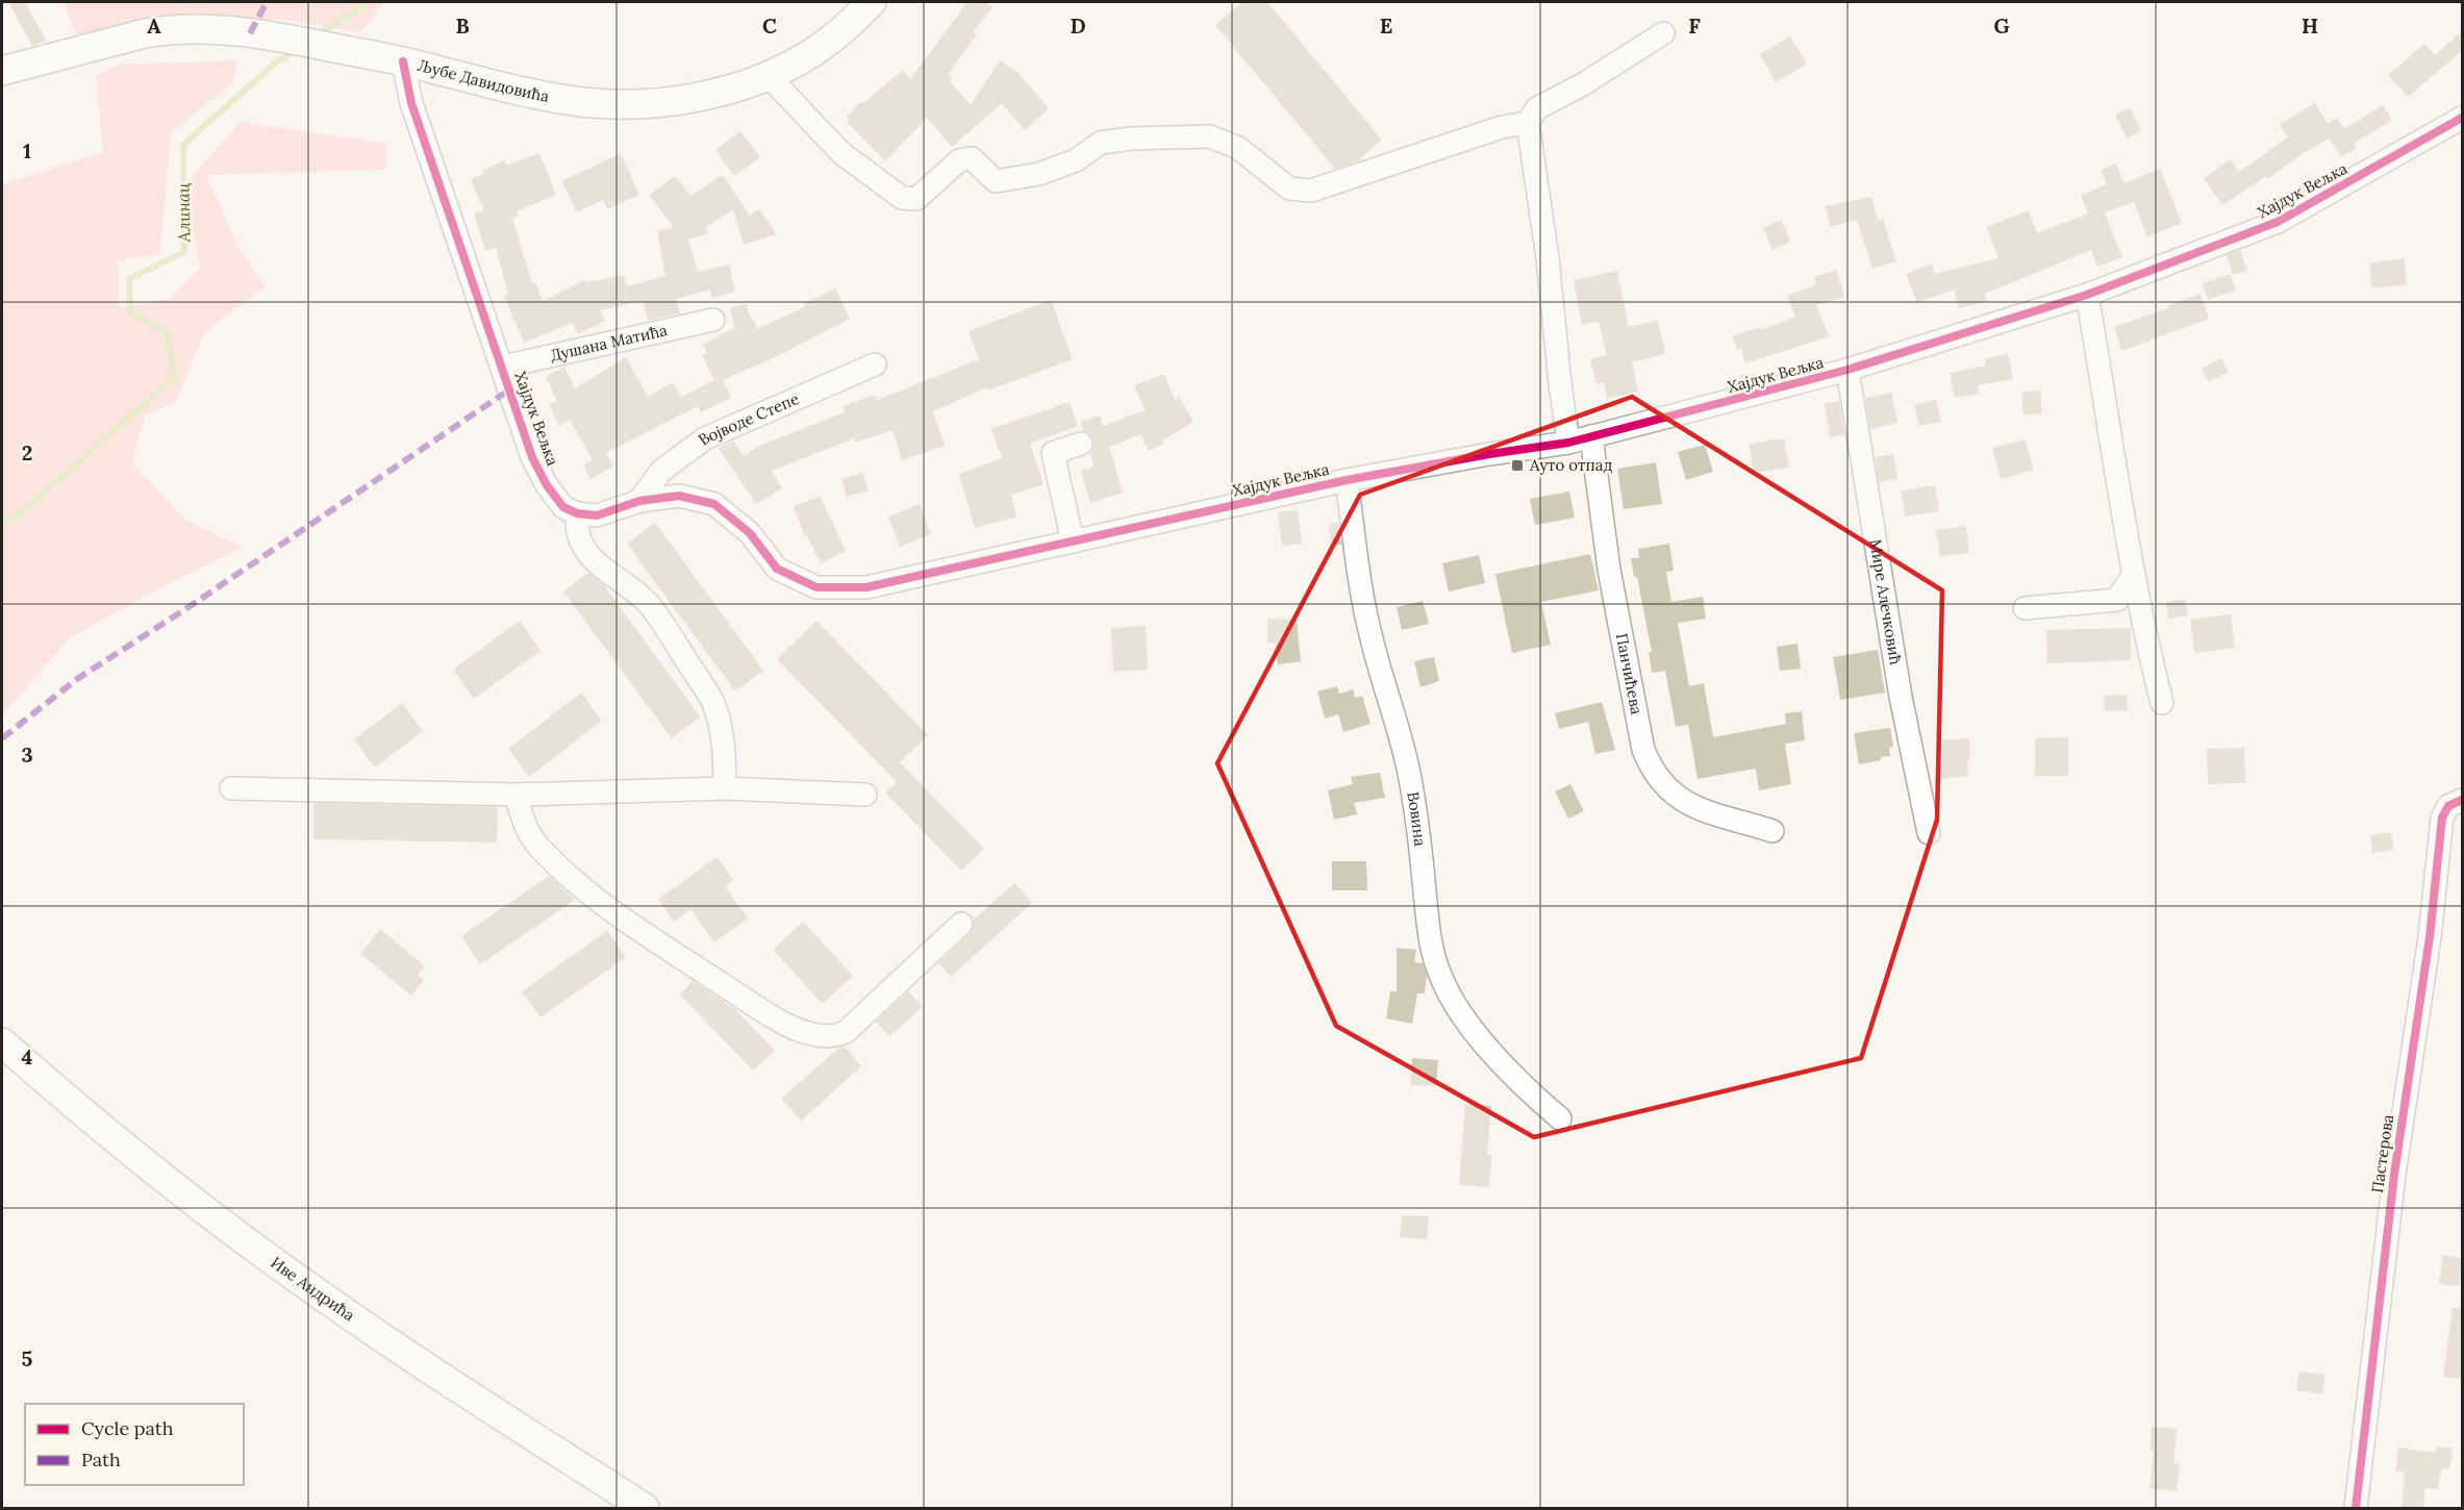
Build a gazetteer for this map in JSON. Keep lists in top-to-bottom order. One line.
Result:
{"streets":{"main road":["Љубе Давидовића","Иве Андрића"],"street":["Хајдук Вељка","Душана Матића","Војводе Степе","Мире Алечковић","Панчићева","Вовина","Пастерова"]},"crossings":[["Љубе Давидовића","Хајдук Вељка"],["Хајдук Вељка","Душана Матића"],["Хајдук Вељка","Војводе Степе"],["Хајдук Вељка","Мире Алечковић"],["Хајдук Вељка","Панчићева"],["Хајдук Вељка","Вовина"]],"water":["Алинац"],"places":{"transit":["Ауто отпад"]},"legend":["Cycle path","Path"],"grid":{"columns":["A","B","C","D","E","F","G","H"],"rows":["1","2","3","4","5"]}}
